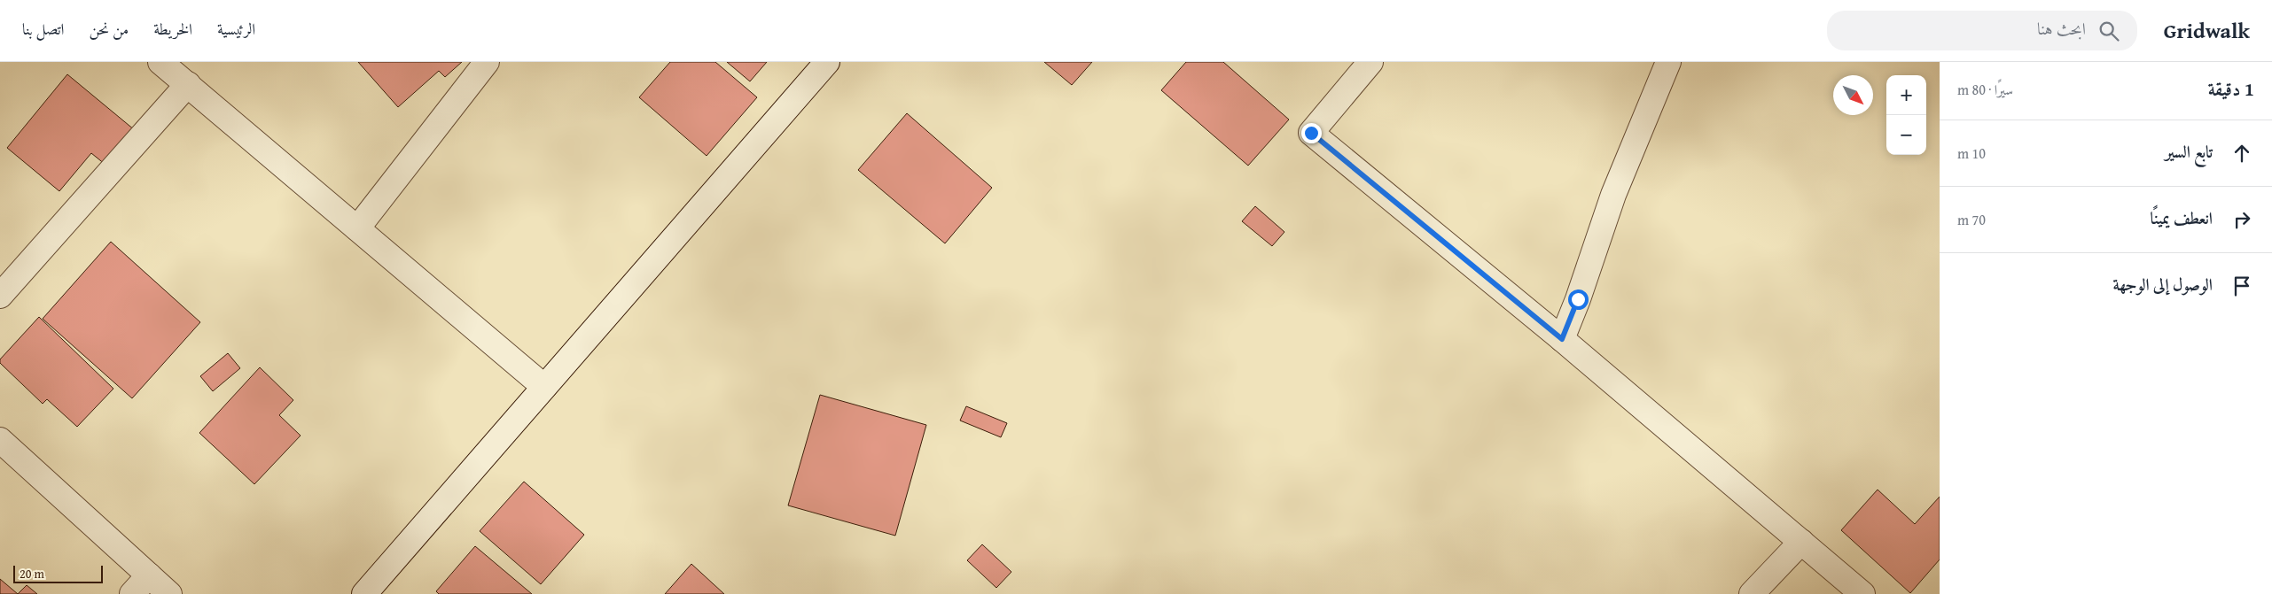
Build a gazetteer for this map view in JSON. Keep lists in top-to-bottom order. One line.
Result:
{"scale_bar":"20 m","north":"bottom right","page":{"header":"Gridwalk","search":"ابحث هنا","nav":["الرئيسية","الخريطة","من نحن","اتصل بنا"],"heading":["1 دقيقة","سيرًا · 80 m"],"map_buttons":["+","−"],"list":[["تابع السير","10 m"],["انعطف يمينًا","70 m"],"الوصول إلى الوجهة"],"scale":"20 m"}}
